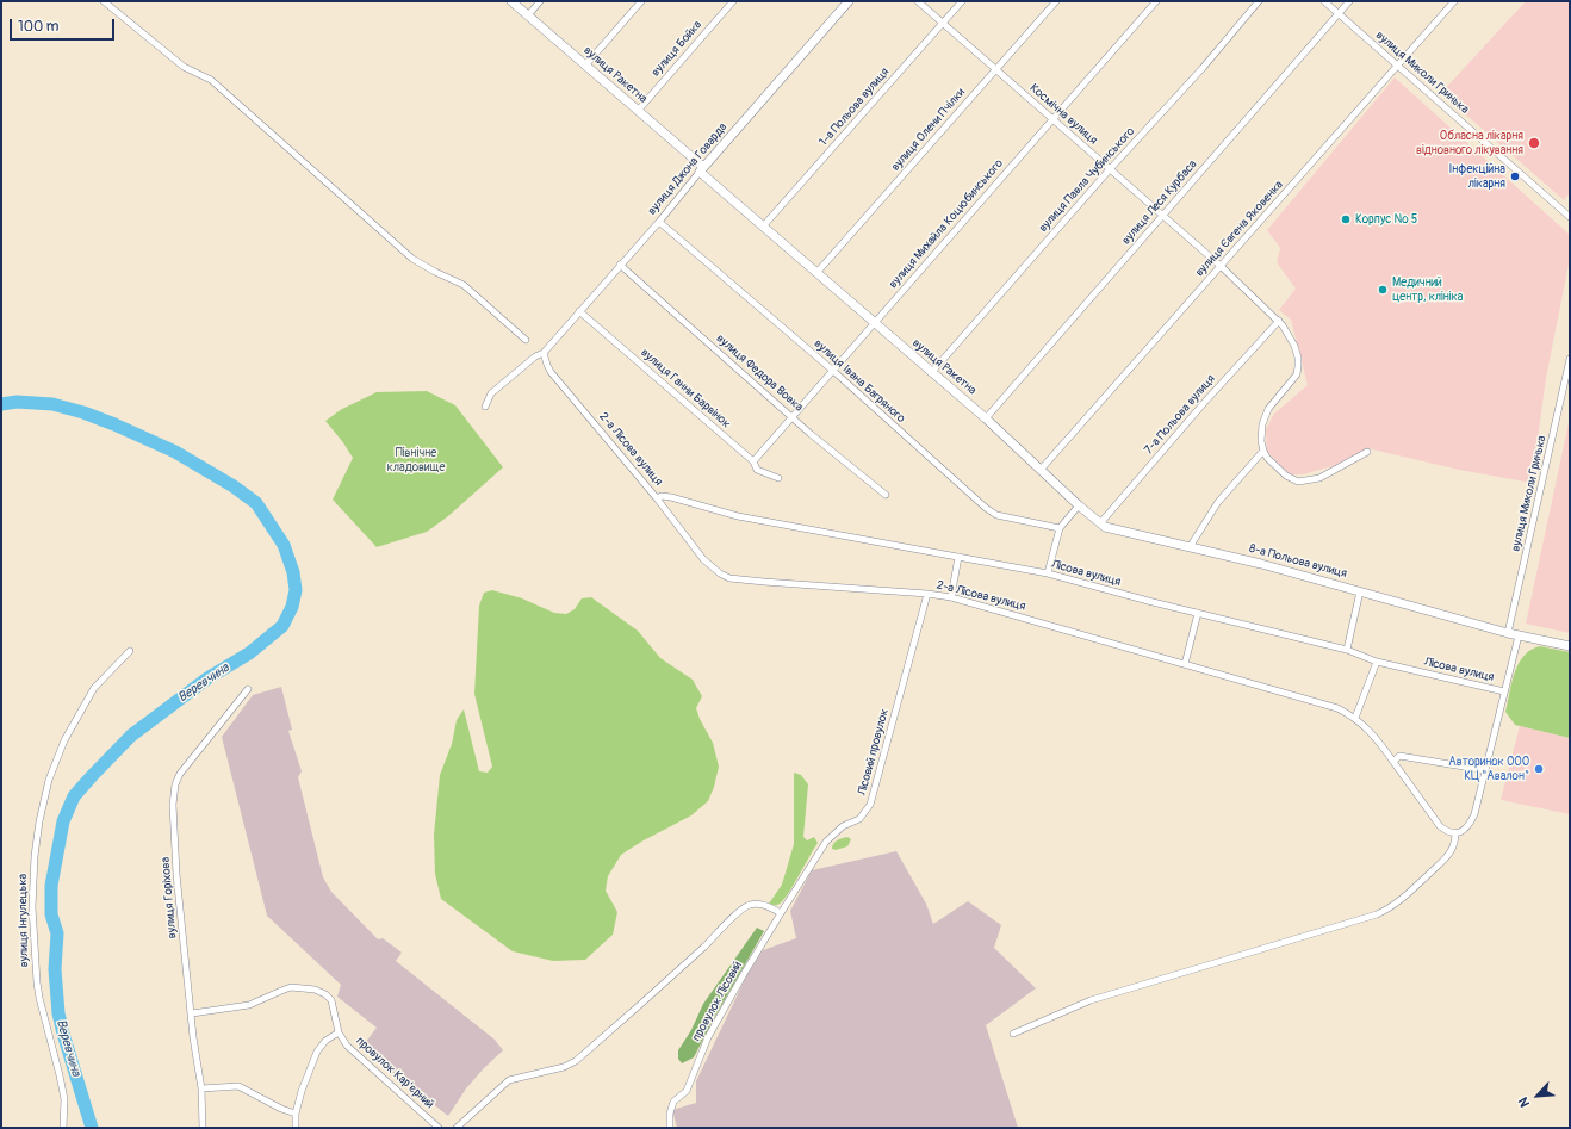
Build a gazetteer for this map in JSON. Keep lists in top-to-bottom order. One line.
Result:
{"streets":{"street":["вулиця Бойка","вулиця Миколи Гринька","вулиця Ракетна","1-а Польова вулиця","Космічна вулиця","вулиця Олени Пчілки","вулиця Джона Говарда","вулиця Павла Чубинського","вулиця Леся Курбаса","вулиця Михайла Коцюбинського","вулиця Євгена Яковенка","вулиця Федора Вовка","вулиця Івана Багряного","вулиця Ганни Барвінок","7-а Польова вулиця","2-а Лісова вулиця","8-а Польова вулиця","Лісова вулиця","Лісовий провулок","вулиця Горіхова","вулиця Інгулецька","провулок Лісовий","провулок Кар'єрний"]},"crossings":[["вулиця Бойка","вулиця Ракетна"],["вулиця Миколи Гринька","вулиця Леся Курбаса"],["вулиця Миколи Гринька","вулиця Євгена Яковенка"],["вулиця Миколи Гринька","8-а Польова вулиця"],["вулиця Ракетна","1-а Польова вулиця"],["вулиця Ракетна","вулиця Олени Пчілки"],["вулиця Ракетна","вулиця Джона Говарда"],["вулиця Ракетна","вулиця Павла Чубинського"],["вулиця Ракетна","вулиця Леся Курбаса"],["вулиця Ракетна","вулиця Михайла Коцюбинського"],["вулиця Ракетна","вулиця Євгена Яковенка"],["вулиця Ракетна","7-а Польова вулиця"],["вулиця Ракетна","8-а Польова вулиця"],["1-а Польова вулиця","Космічна вулиця"],["Космічна вулиця","вулиця Олени Пчілки"],["Космічна вулиця","вулиця Павла Чубинського"],["Космічна вулиця","вулиця Леся Курбаса"],["Космічна вулиця","вулиця Михайла Коцюбинського"],["Космічна вулиця","вулиця Євгена Яковенка"],["Космічна вулиця","7-а Польова вулиця"],["вулиця Джона Говарда","вулиця Федора Вовка"],["вулиця Джона Говарда","вулиця Івана Багряного"],["вулиця Джона Говарда","вулиця Ганни Барвінок"],["вулиця Джона Говарда","2-а Лісова вулиця"],["вулиця Михайла Коцюбинського","вулиця Федора Вовка"],["вулиця Михайла Коцюбинського","вулиця Івана Багряного"],["вулиця Михайла Коцюбинського","вулиця Ганни Барвінок"],["2-а Лісова вулиця","Лісова вулиця"],["2-а Лісова вулиця","Лісовий провулок"],["Лісовий провулок","провулок Лісовий"]],"water":["Веревчина"],"parks":["Північне кладовище"],"places":["Обласна лікарня відновного лікування","Інфекційна лікарня","Корпус № 5","Медичний центр, клініка","Авторинок ООО КЦ \"Авалон\""],"scale_bar":"100 m","north":"bottom left"}
